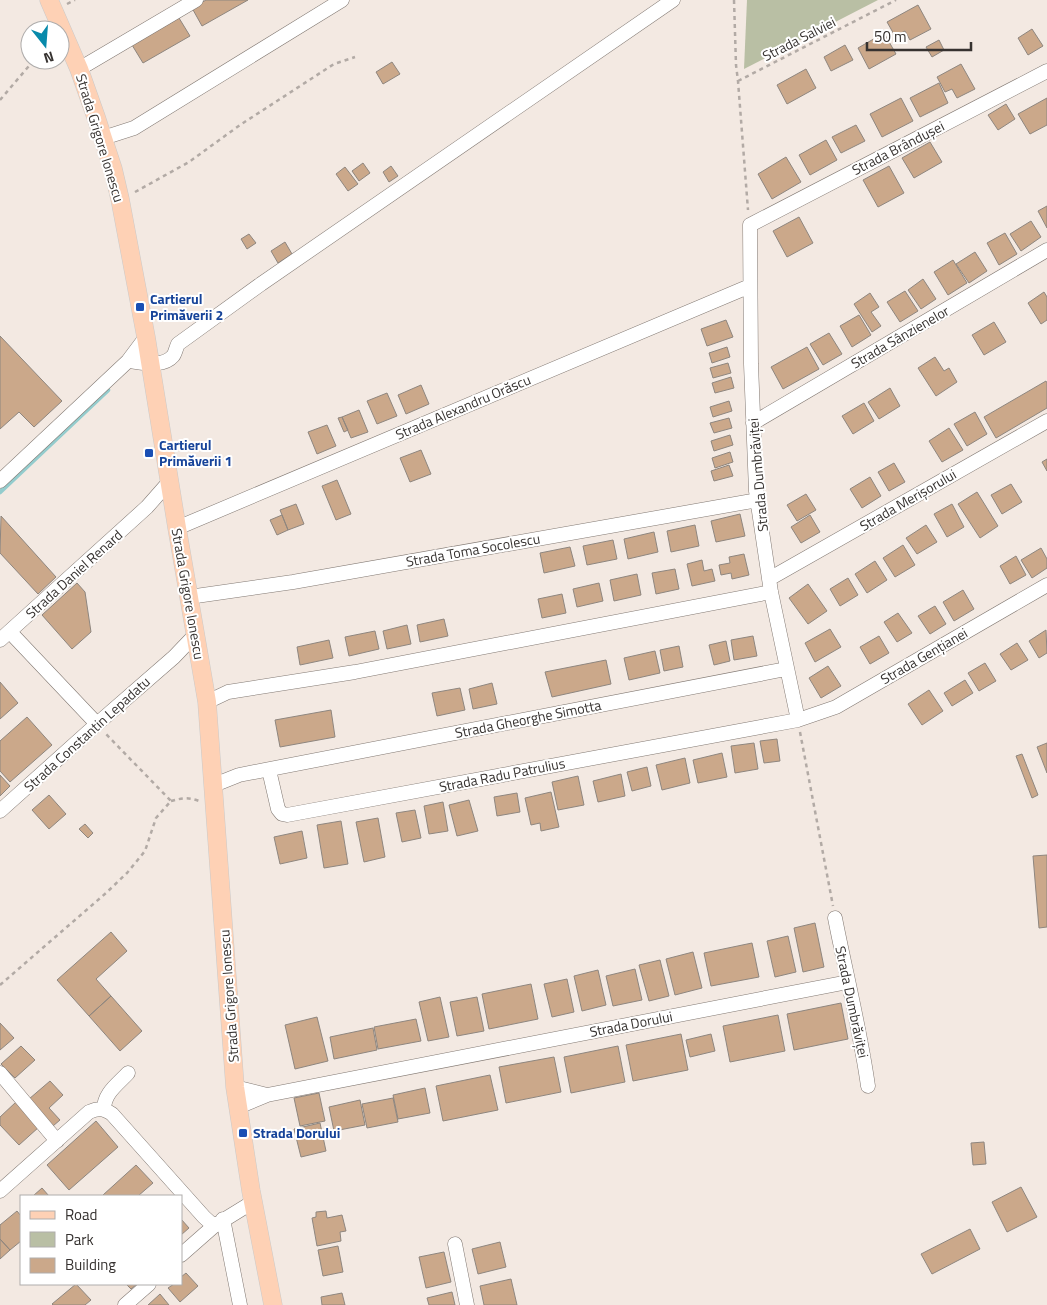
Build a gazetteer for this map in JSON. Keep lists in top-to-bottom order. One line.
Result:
{"streets":{"main road":["Strada Grigore Ionescu"],"street":["Strada Brândușei","Strada Sânzienelor","Strada Alexandru Orăscu","Strada Dumbrăviței","Strada Merișorului","Strada Toma Socolescu","Strada Daniel Renard","Strada Gențianei","Strada Gheorghe Simotta","Strada Constantin Lepadatu","Strada Radu Patrulius","Strada Dorului"],"path":["Strada Salviei"]},"crossings":[["Strada Grigore Ionescu","Strada Alexandru Orăscu"],["Strada Grigore Ionescu","Strada Merișorului"],["Strada Grigore Ionescu","Strada Toma Socolescu"],["Strada Grigore Ionescu","Strada Daniel Renard"],["Strada Grigore Ionescu","Strada Constantin Lepadatu"],["Strada Grigore Ionescu","Strada Dorului"],["Strada Brândușei","Strada Dumbrăviței"],["Strada Sânzienelor","Strada Dumbrăviței"],["Strada Alexandru Orăscu","Strada Dumbrăviței"],["Strada Dumbrăviței","Strada Merișorului"],["Strada Dumbrăviței","Strada Toma Socolescu"],["Strada Dumbrăviței","Strada Gențianei"],["Strada Dumbrăviței","Strada Gheorghe Simotta"],["Strada Dumbrăviței","Strada Radu Patrulius"],["Strada Dumbrăviței","Strada Dorului"],["Strada Gențianei","Strada Radu Patrulius"],["Strada Gheorghe Simotta","Strada Radu Patrulius"]],"places":{"transit":["Cartierul Primăverii 2","Cartierul Primăverii 1","Strada Dorului"]},"legend":["Road","Park","Building"],"scale_bar":"50 m","north":"bottom"}
